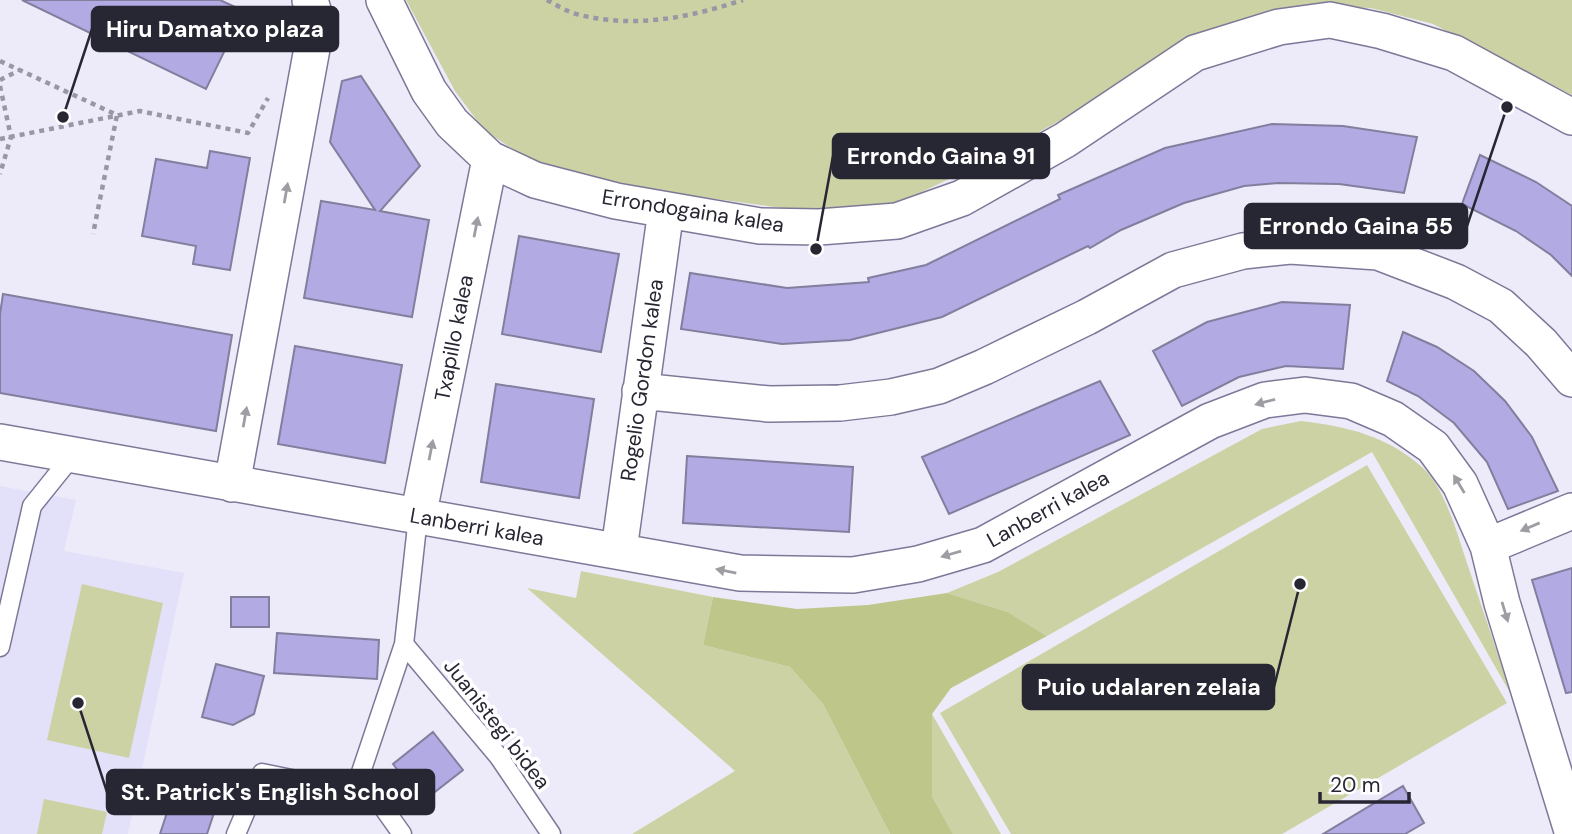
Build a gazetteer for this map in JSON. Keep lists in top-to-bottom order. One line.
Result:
{"streets":{"street":["Errondogaina kalea","Txapillo kalea","Rogelio Gordon kalea","Lanberri kalea"],"lane":["Juanistegi bidea"]},"crossings":[["Errondogaina kalea","Txapillo kalea"],["Errondogaina kalea","Rogelio Gordon kalea"],["Txapillo kalea","Lanberri kalea"],["Rogelio Gordon kalea","Lanberri kalea"]],"places":["Errondo Gaina 55","Hiru Damatxo plaza","Errondo Gaina 91","Puio udalaren zelaia","St. Patrick's English School"],"scale_bar":"20 m"}
